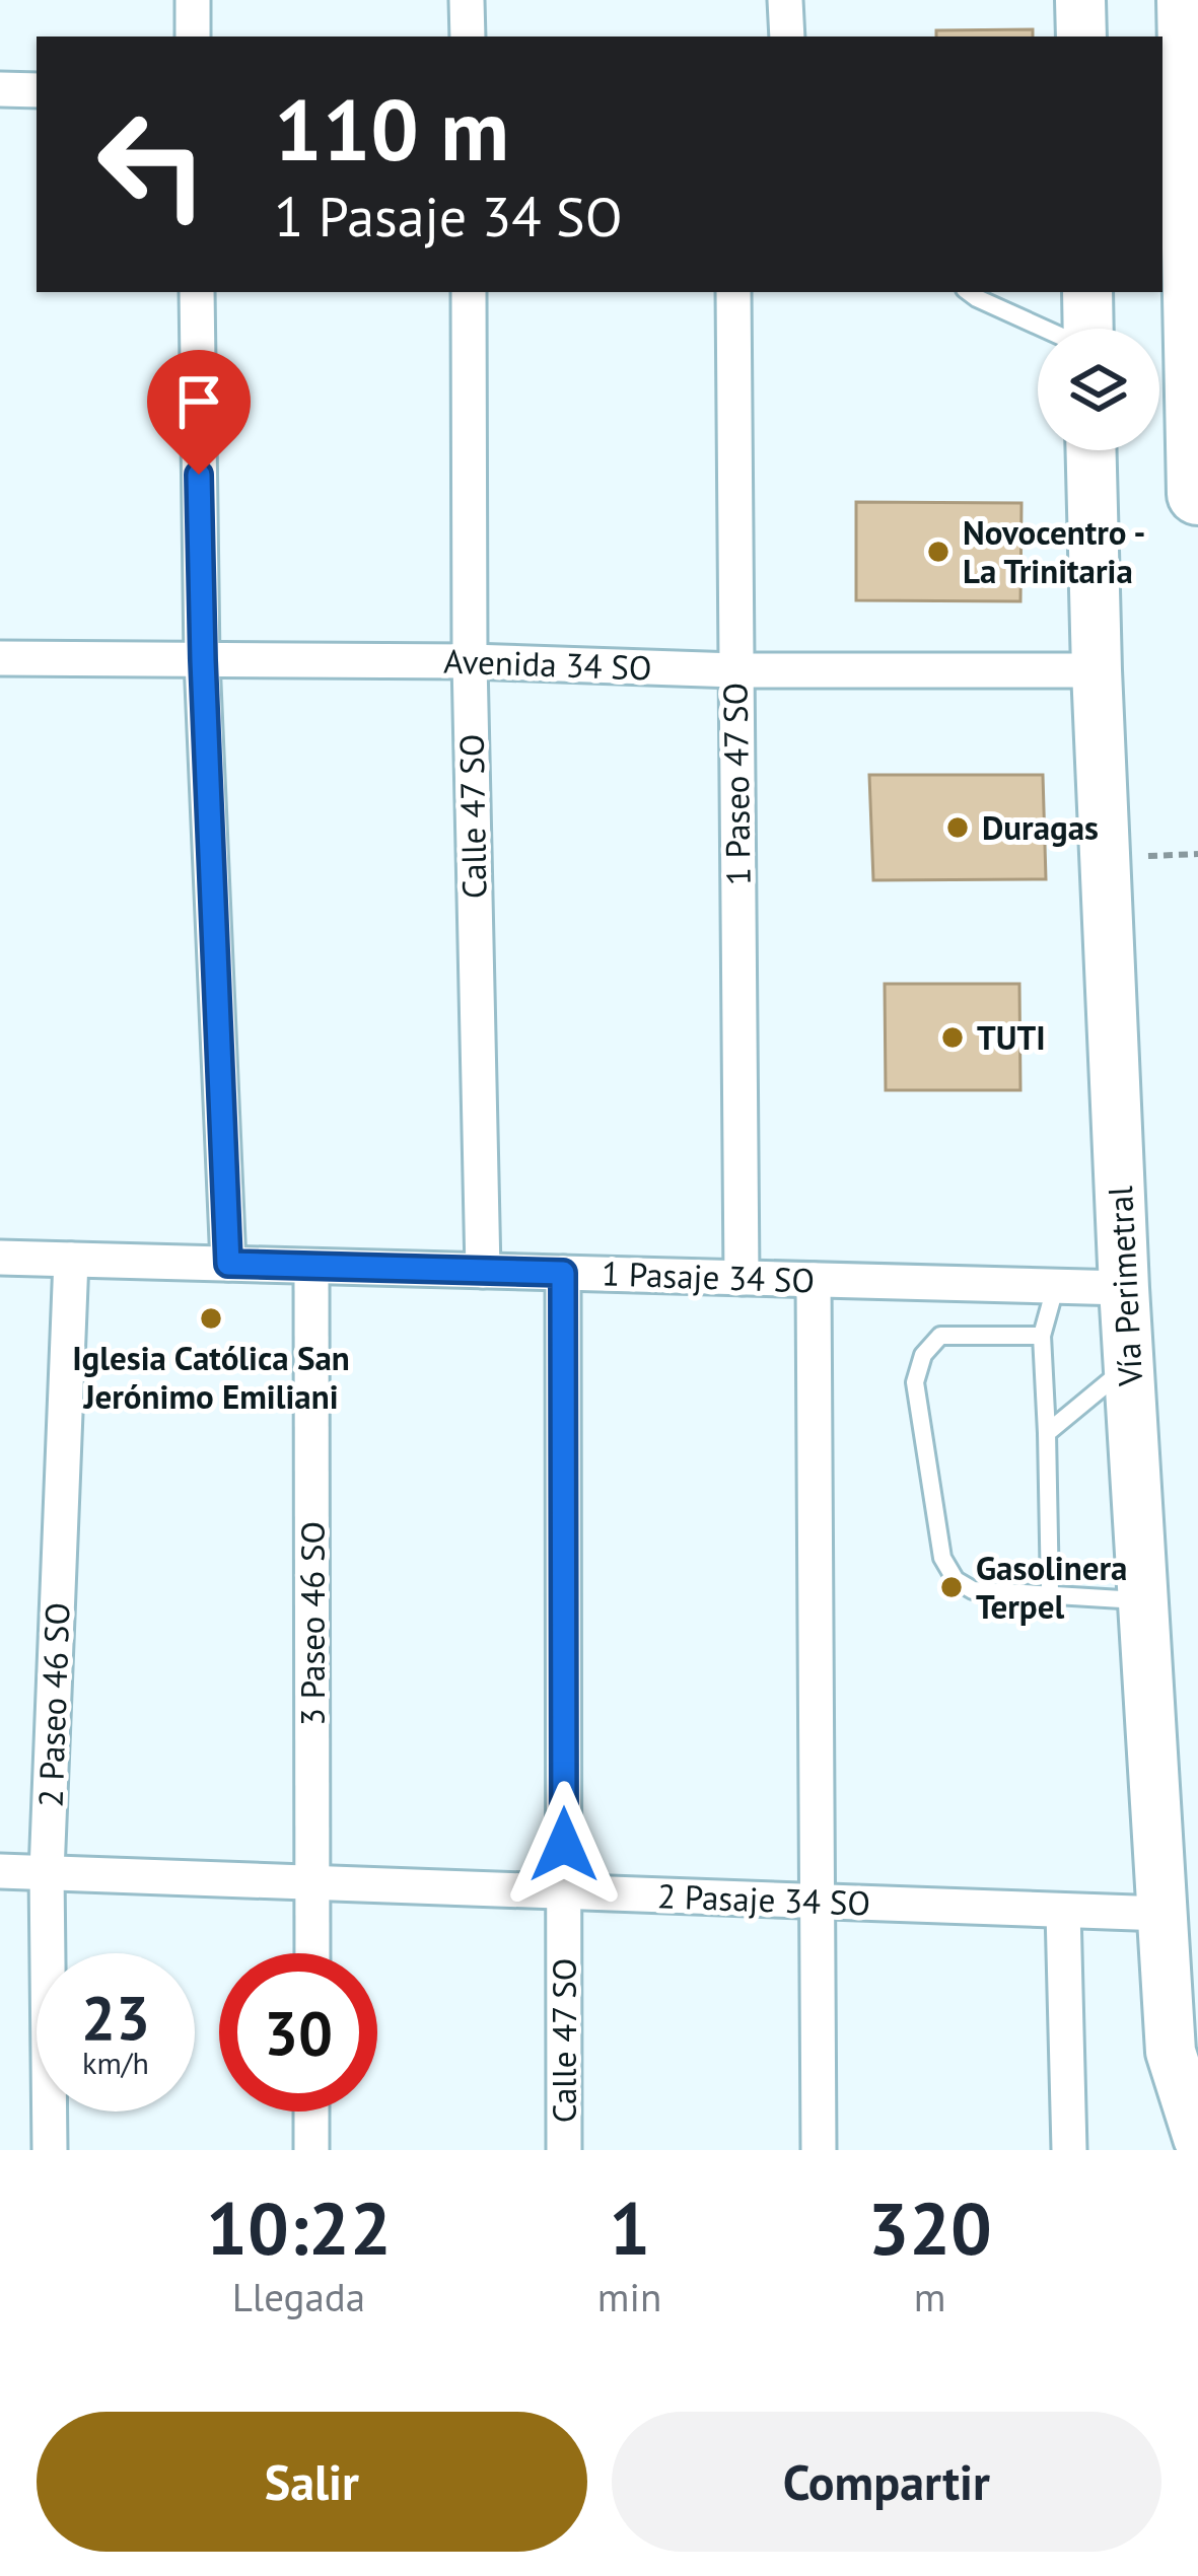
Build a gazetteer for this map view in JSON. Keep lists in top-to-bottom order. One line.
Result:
{"streets":{"street":["Avenida 34 SO","1 Paseo 47 SO","Calle 47 SO","1 Pasaje 34 SO","Vía Perimetral","3 Paseo 46 SO","2 Paseo 46 SO","2 Pasaje 34 SO"]},"crossings":[["Avenida 34 SO","1 Paseo 47 SO"],["Avenida 34 SO","Calle 47 SO"],["Avenida 34 SO","Vía Perimetral"],["1 Paseo 47 SO","1 Pasaje 34 SO"],["Calle 47 SO","1 Pasaje 34 SO"],["Calle 47 SO","2 Pasaje 34 SO"],["1 Pasaje 34 SO","Vía Perimetral"],["1 Pasaje 34 SO","3 Paseo 46 SO"],["1 Pasaje 34 SO","2 Paseo 46 SO"],["Vía Perimetral","2 Pasaje 34 SO"],["3 Paseo 46 SO","2 Pasaje 34 SO"],["2 Paseo 46 SO","2 Pasaje 34 SO"]],"places":["Novocentro - La Trinitaria","Duragas","TUTI","Iglesia Católica San Jerónimo Emiliani","Gasolinera Terpel"],"page":{"turn":["110 m","1 Pasaje 34 SO"],"speed":"23 km/h","limit":"30","eta":["10:22","Llegada","1","min","320","m"],"buttons":["Salir","Compartir"]}}
